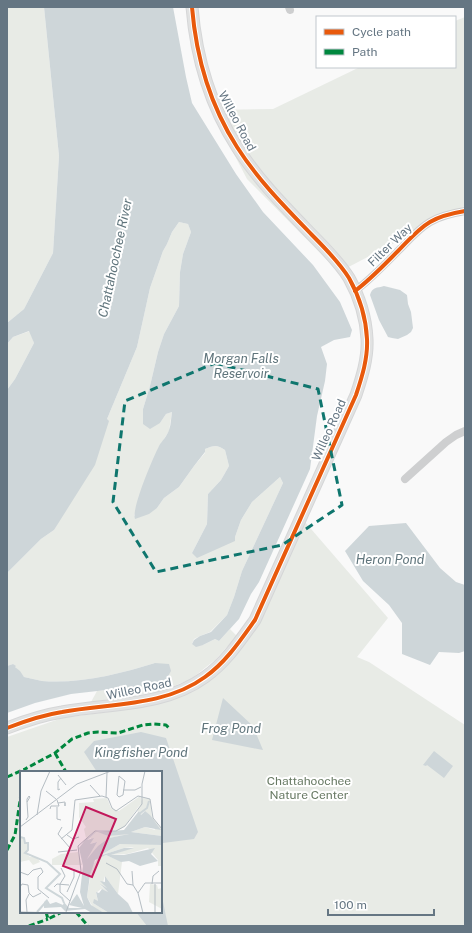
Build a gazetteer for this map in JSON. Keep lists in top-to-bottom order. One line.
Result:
{"streets":{"street":["Willeo Road","Filter Way"]},"crossings":[["Willeo Road","Filter Way"]],"water":["Chattahoochee River","Morgan Falls Reservoir","Heron Pond","Frog Pond","Kingfisher Pond"],"parks":["Chattahoochee Nature Center"],"legend":["Cycle path","Path"],"scale_bar":"100 m"}
